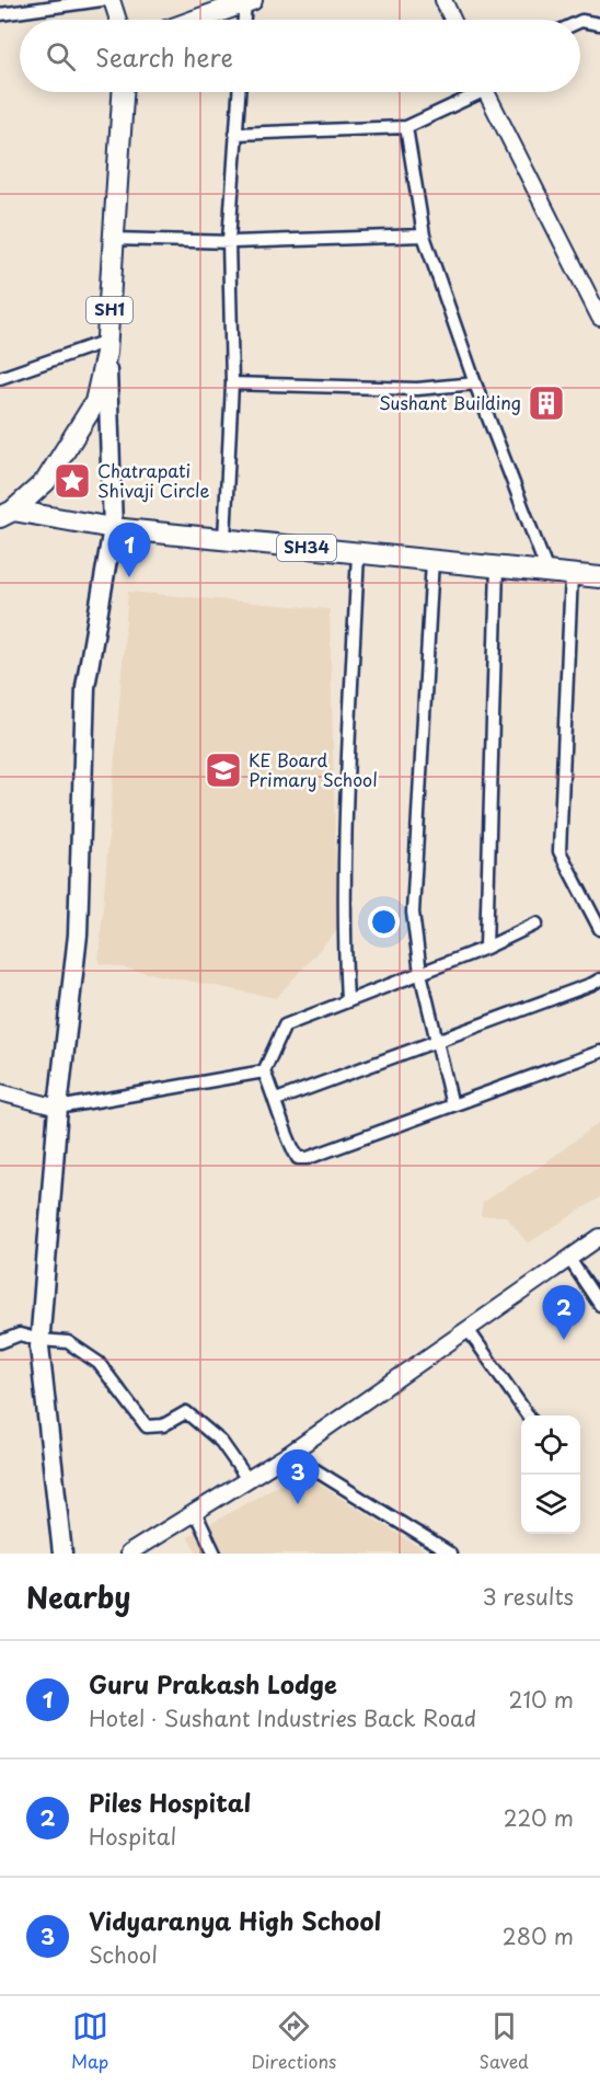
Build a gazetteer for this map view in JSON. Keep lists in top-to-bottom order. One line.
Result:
{"streets":{"main road":["SH1","SH34"]},"crossings":[["SH1","SH34"]],"places":{"building":["Sushant Building"],"place":["Chatrapati Shivaji Circle"],"school or university":["KE Board Primary School"]},"page":{"search":"Search here","pins":["1","2","3"],"heading":["Nearby","3 results"],"list":[{"mark":"1","name":"Guru Prakash Lodge","note":"Hotel · Sushant Industries Back Road","value":"210 m"},{"mark":"2","name":"Piles Hospital","note":"Hospital","value":"220 m"},{"mark":"3","name":"Vidyaranya High School","note":"School","value":"280 m"}],"nav":["Map","Directions","Saved"]}}
